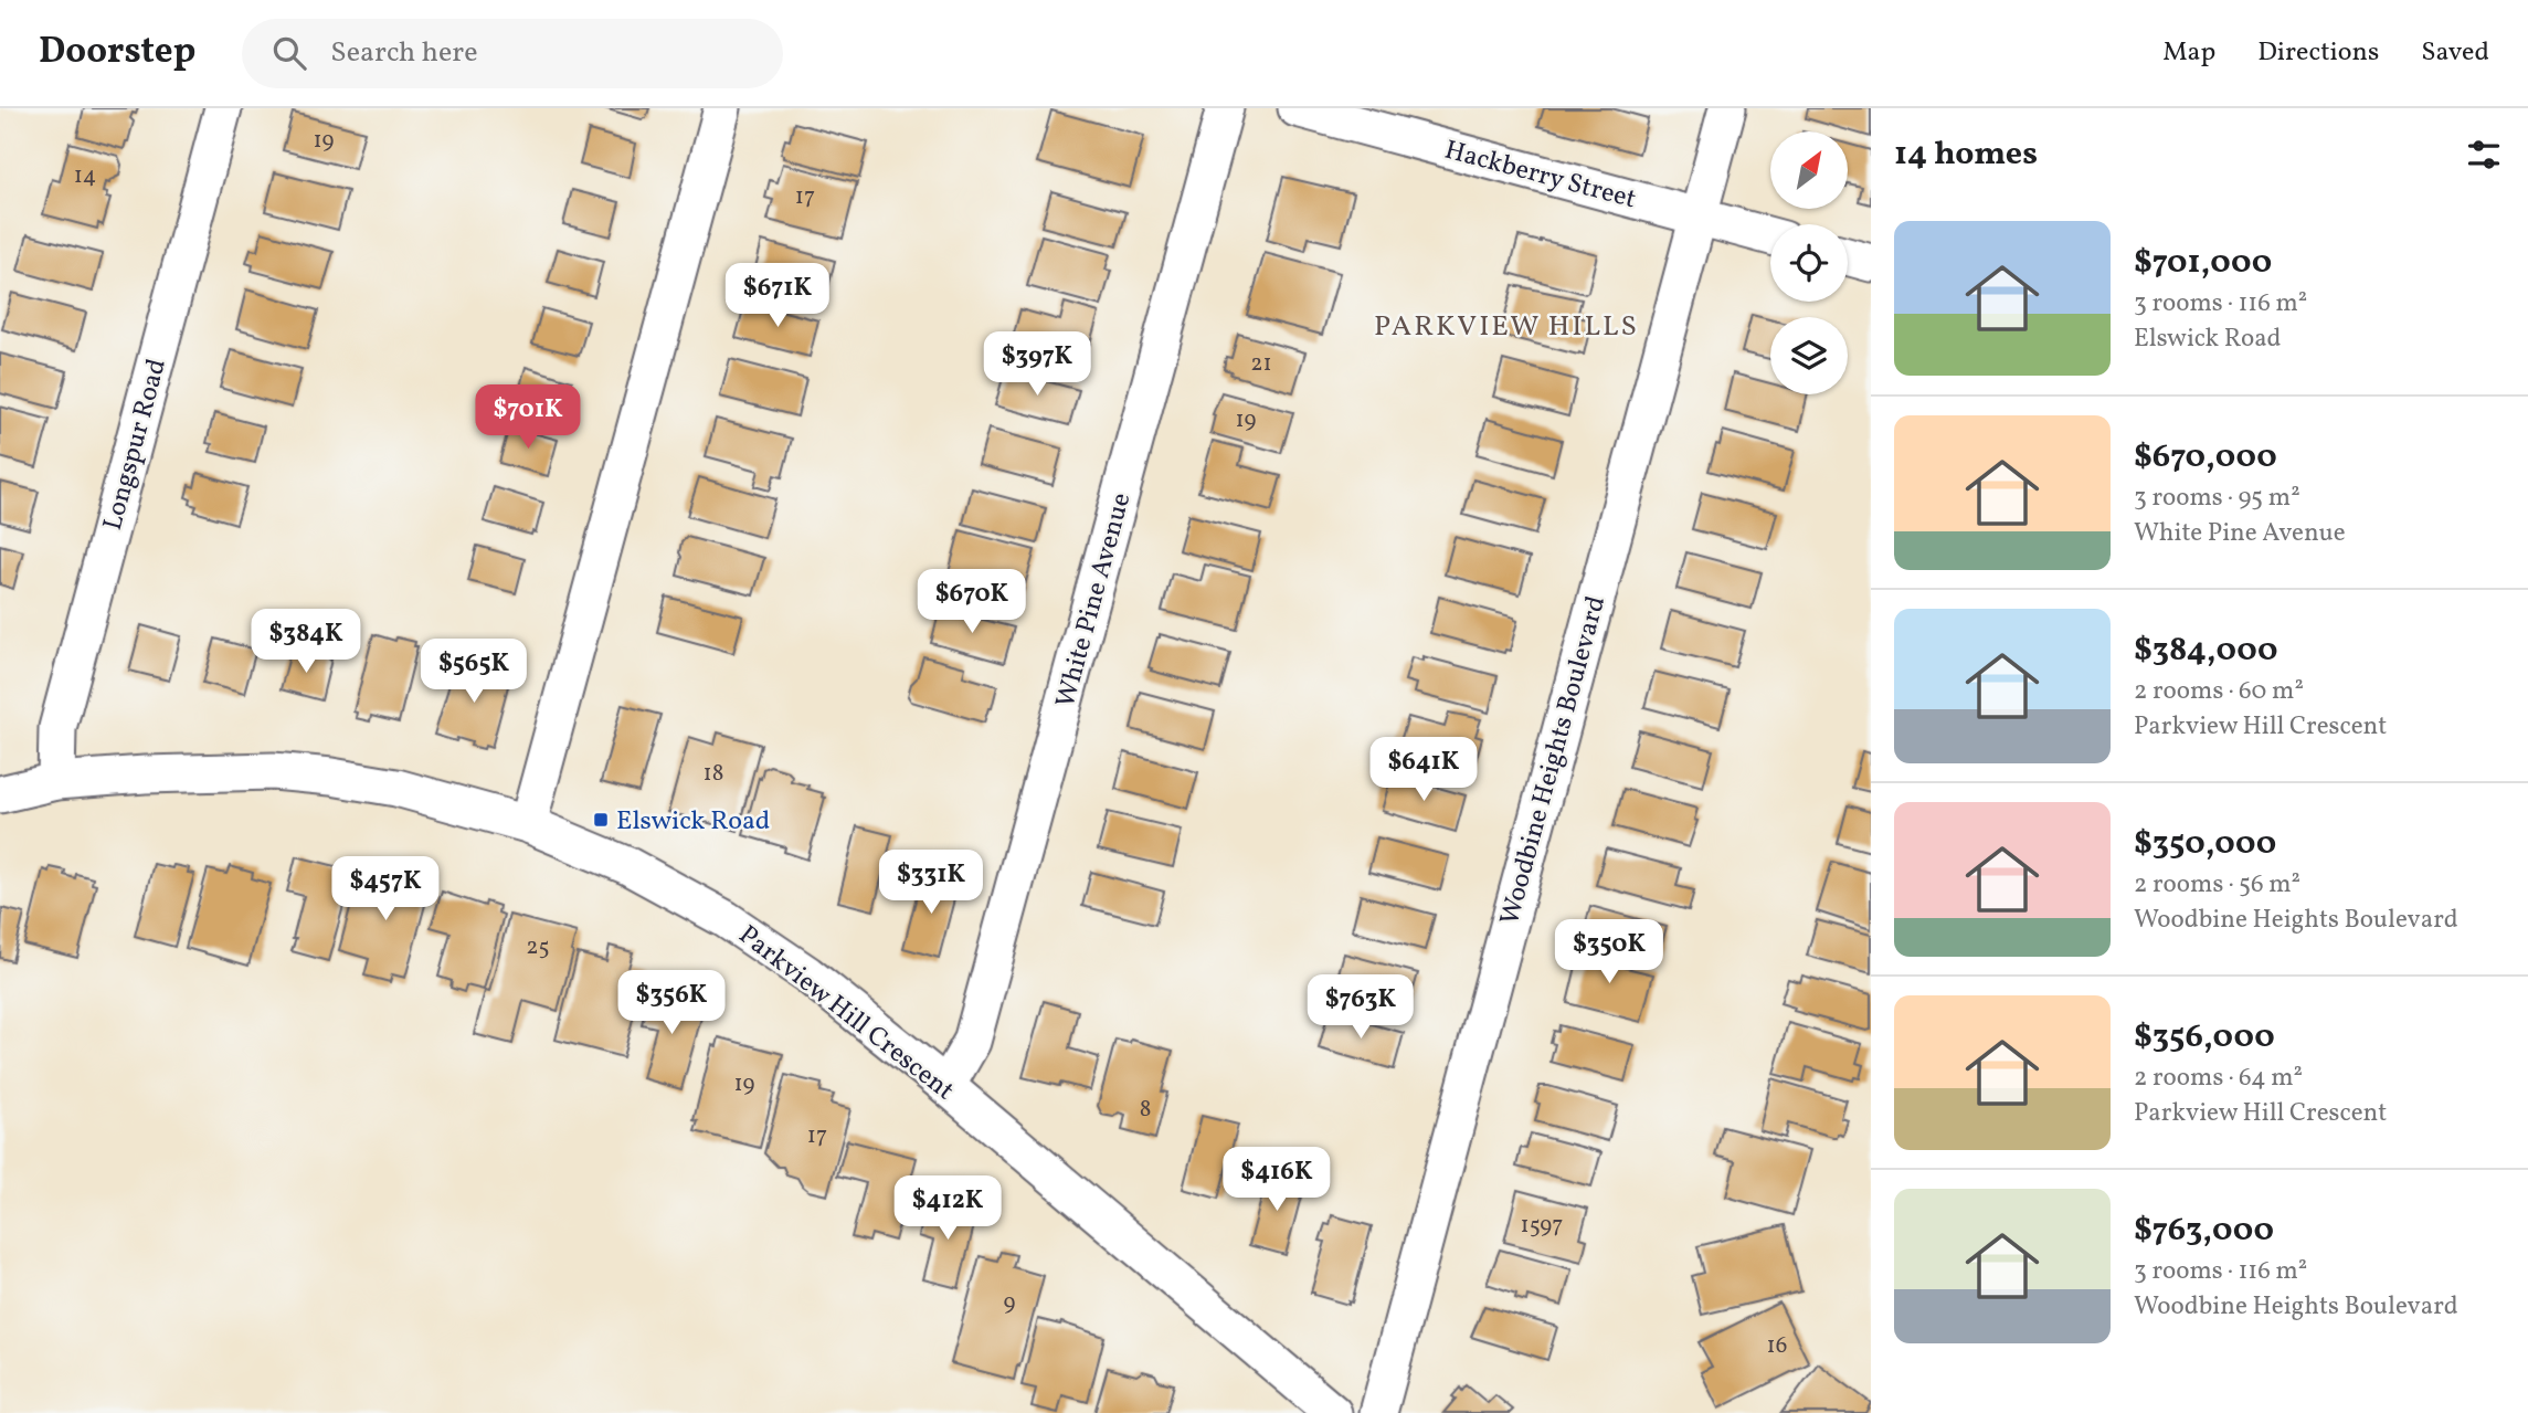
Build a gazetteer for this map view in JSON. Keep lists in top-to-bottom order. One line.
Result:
{"streets":{"street":["Hackberry Street","Longspur Road","White Pine Avenue","Woodbine Heights Boulevard","Parkview Hill Crescent"]},"crossings":[["Hackberry Street","Woodbine Heights Boulevard"],["Longspur Road","Parkview Hill Crescent"],["White Pine Avenue","Parkview Hill Crescent"]],"districts":["PARKVIEW HILLS"],"places":{"transit":["Elswick Road"]},"house_numbers":["19","14","17","21","19","18","25","19","8","17","1597","9","16"],"north":"top right","page":{"header":"Doorstep","search":"Search here","nav":["Map","Directions","Saved"],"heading":"14 homes","list":[{"name":"$701,000","note":"3 rooms · 116 m² · Elswick Road"},{"name":"$670,000","note":"3 rooms · 95 m² · White Pine Avenue"},{"name":"$384,000","note":"2 rooms · 60 m² · Parkview Hill Crescent"},{"name":"$350,000","note":"2 rooms · 56 m² · Woodbine Heights Boulevard"},{"name":"$356,000","note":"2 rooms · 64 m² · Parkview Hill Crescent"},{"name":"$763,000","note":"3 rooms · 116 m² · Woodbine Heights Boulevard"}],"price":["$671K","$397K","$701K","$670K","$384K","$565K","$641K","$331K","$457K","$350K","$356K","$763K","$416K","$412K"]}}
